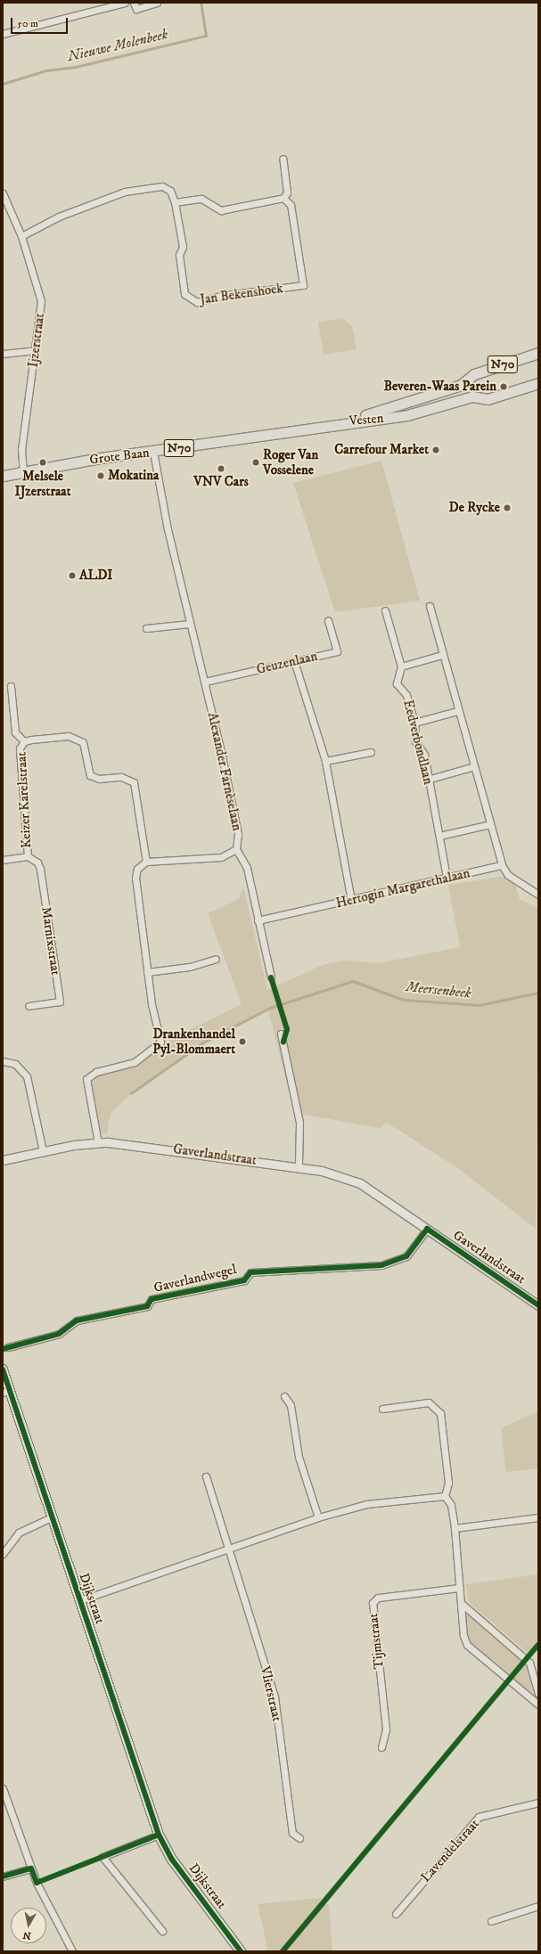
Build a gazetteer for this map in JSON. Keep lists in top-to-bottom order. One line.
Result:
{"streets":{"main road":["N70","Vesten","Grote Baan","Dijkstraat"],"street":["Jan Bekenshoek","Ijzerstraat","Geuzenlaan","Eedverbondlaan","Alexander Farnèselaan","Keizer Karelstraat","Hertogin Margarethalaan","Marnixstraat","Gaverlandstraat","Gaverlandwegel","Tijmstraat","Vlierstraat","Lavendelstraat"]},"crossings":[["Jan Bekenshoek","Ijzerstraat"],["Ijzerstraat","Grote Baan"],["N70","Vesten"],["Vesten","Grote Baan"],["Grote Baan","Alexander Farnèselaan"],["Geuzenlaan","Alexander Farnèselaan"],["Eedverbondlaan","Hertogin Margarethalaan"],["Alexander Farnèselaan","Hertogin Margarethalaan"],["Keizer Karelstraat","Marnixstraat"],["Gaverlandstraat","Gaverlandwegel"]],"water":["Nieuwe Molenbeek","Meersenbeek"],"places":["Beveren-Waas Parein","Carrefour Market","Melsele IJzerstraat","Roger Van Vosselene","VNV Cars","Mokatina","De Rycke","ALDI","Drankenhandel Pyl-Blommaert"],"scale_bar":"50 m","north":"bottom"}
